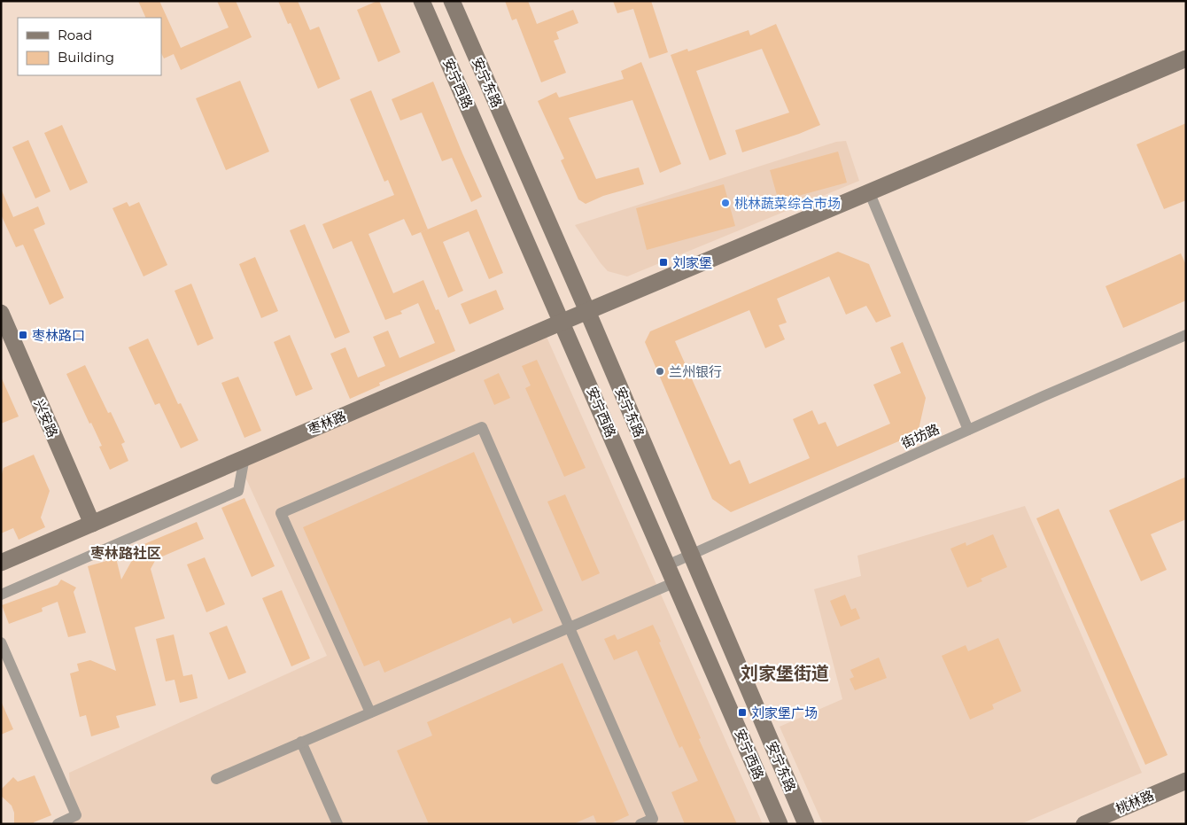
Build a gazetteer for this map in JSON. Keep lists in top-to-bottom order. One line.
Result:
{"streets":{"main road":["安宁东路","安宁西路","兴安路","枣林路","桃林路"],"street":["街坊路"]},"crossings":[["安宁东路","枣林路"],["安宁东路","街坊路"],["安宁西路","枣林路"],["安宁西路","街坊路"],["兴安路","枣林路"]],"districts":["枣林路社区","刘家堡街道"],"places":{"other":["桃林蔬菜综合市场","兰州银行"],"transit":["刘家堡","枣林路口","刘家堡广场"]},"legend":["Road","Building"]}
